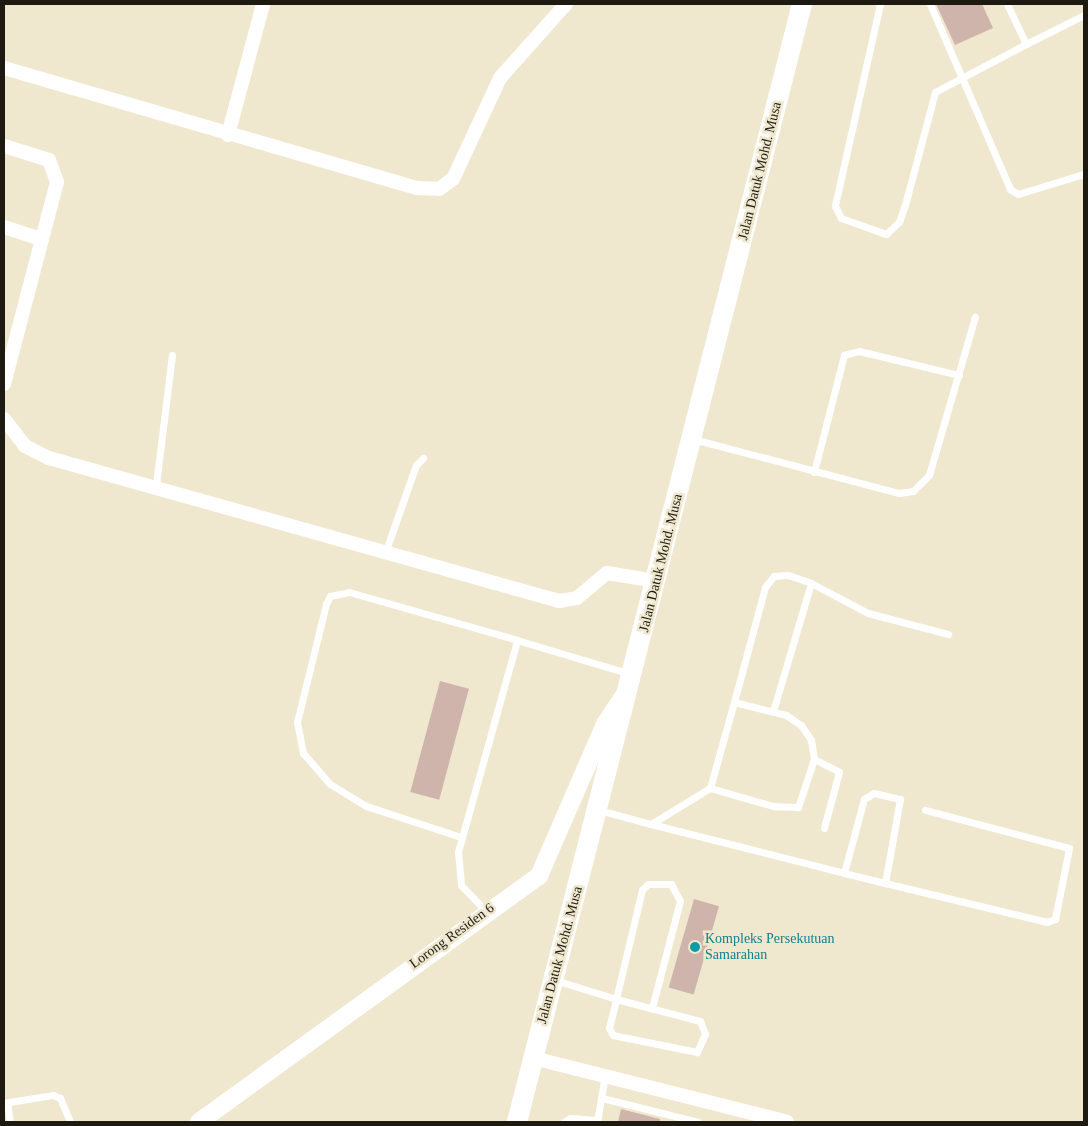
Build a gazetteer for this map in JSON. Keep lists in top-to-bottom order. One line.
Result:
{"streets":{"main road":["Jalan Datuk Mohd. Musa"],"street":["Lorong Residen 6"]},"crossings":[["Jalan Datuk Mohd. Musa","Lorong Residen 6"]],"places":["Kompleks Persekutuan Samarahan"]}
